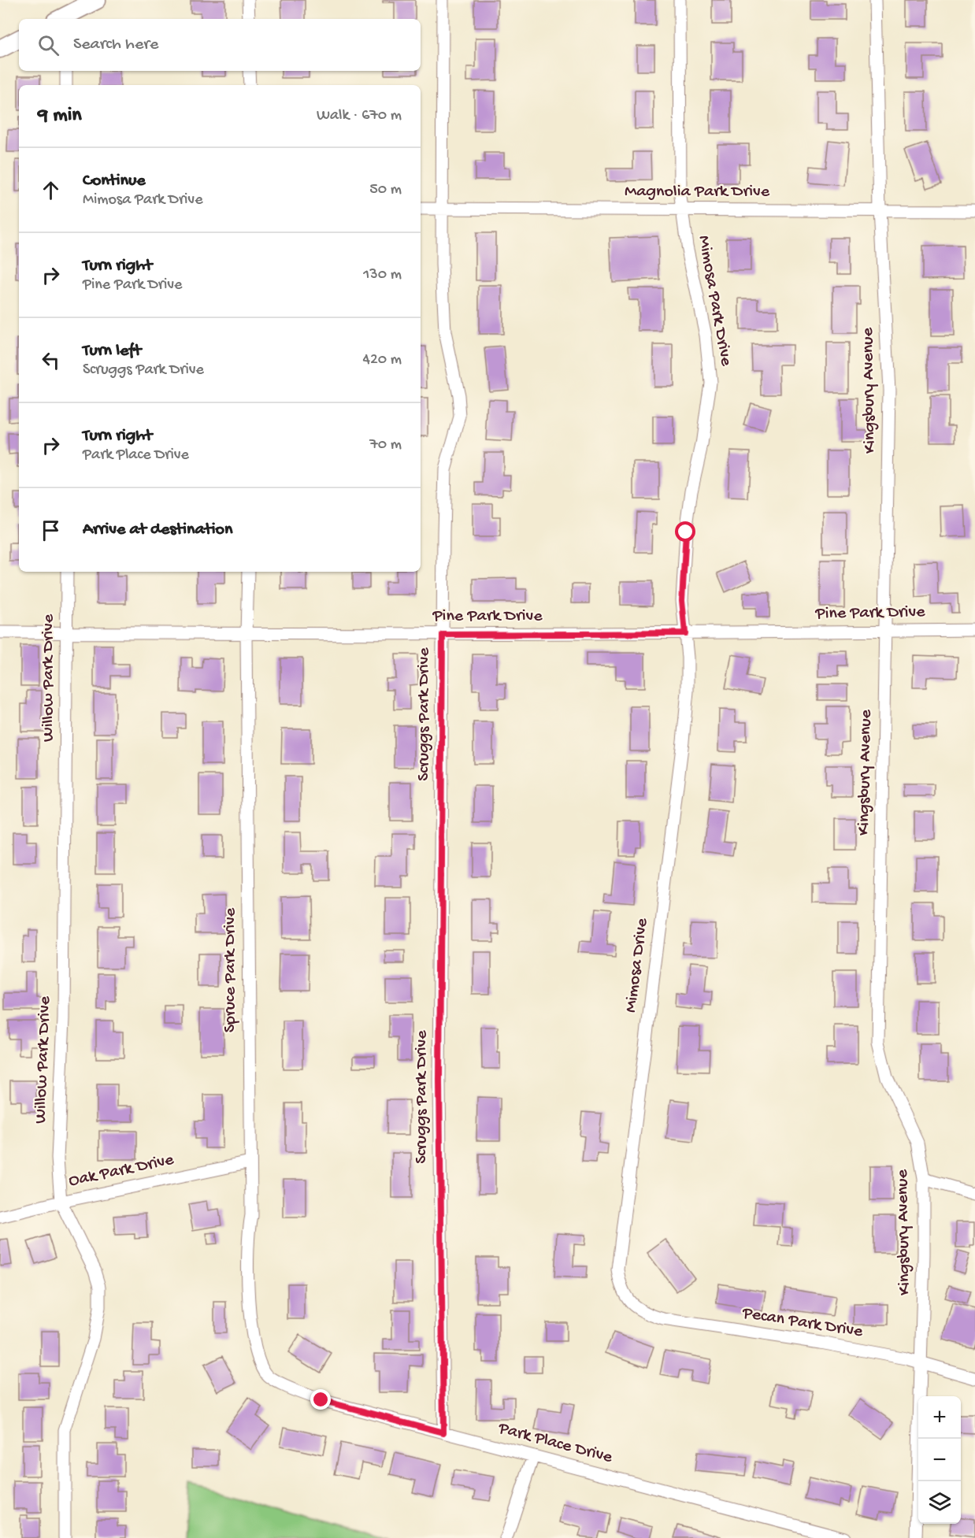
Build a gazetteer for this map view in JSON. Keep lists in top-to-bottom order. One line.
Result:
{"streets":{"street":["Magnolia Park Drive","Mimosa Park Drive","Kingsbury Avenue","Pine Park Drive","Willow Park Drive","Scruggs Park Drive","Mimosa Drive","Spruce Park Drive","Oak Park Drive","Pecan Park Drive","Park Place Drive"]},"crossings":[["Magnolia Park Drive","Mimosa Park Drive"],["Magnolia Park Drive","Kingsbury Avenue"],["Magnolia Park Drive","Scruggs Park Drive"],["Mimosa Park Drive","Pine Park Drive"],["Mimosa Park Drive","Mimosa Drive"],["Kingsbury Avenue","Pine Park Drive"],["Kingsbury Avenue","Pecan Park Drive"],["Pine Park Drive","Willow Park Drive"],["Pine Park Drive","Scruggs Park Drive"],["Pine Park Drive","Mimosa Drive"],["Pine Park Drive","Spruce Park Drive"],["Willow Park Drive","Oak Park Drive"],["Scruggs Park Drive","Park Place Drive"],["Mimosa Drive","Pecan Park Drive"],["Spruce Park Drive","Oak Park Drive"],["Spruce Park Drive","Park Place Drive"]],"page":{"search":"Search here","heading":["9 min","Walk · 670 m"],"list":[["Continue","Mimosa Park Drive","50 m"],["Turn right","Pine Park Drive","130 m"],["Turn left","Scruggs Park Drive","420 m"],["Turn right","Park Place Drive","70 m"],"Arrive at destination"],"map_buttons":["+","−"]}}
